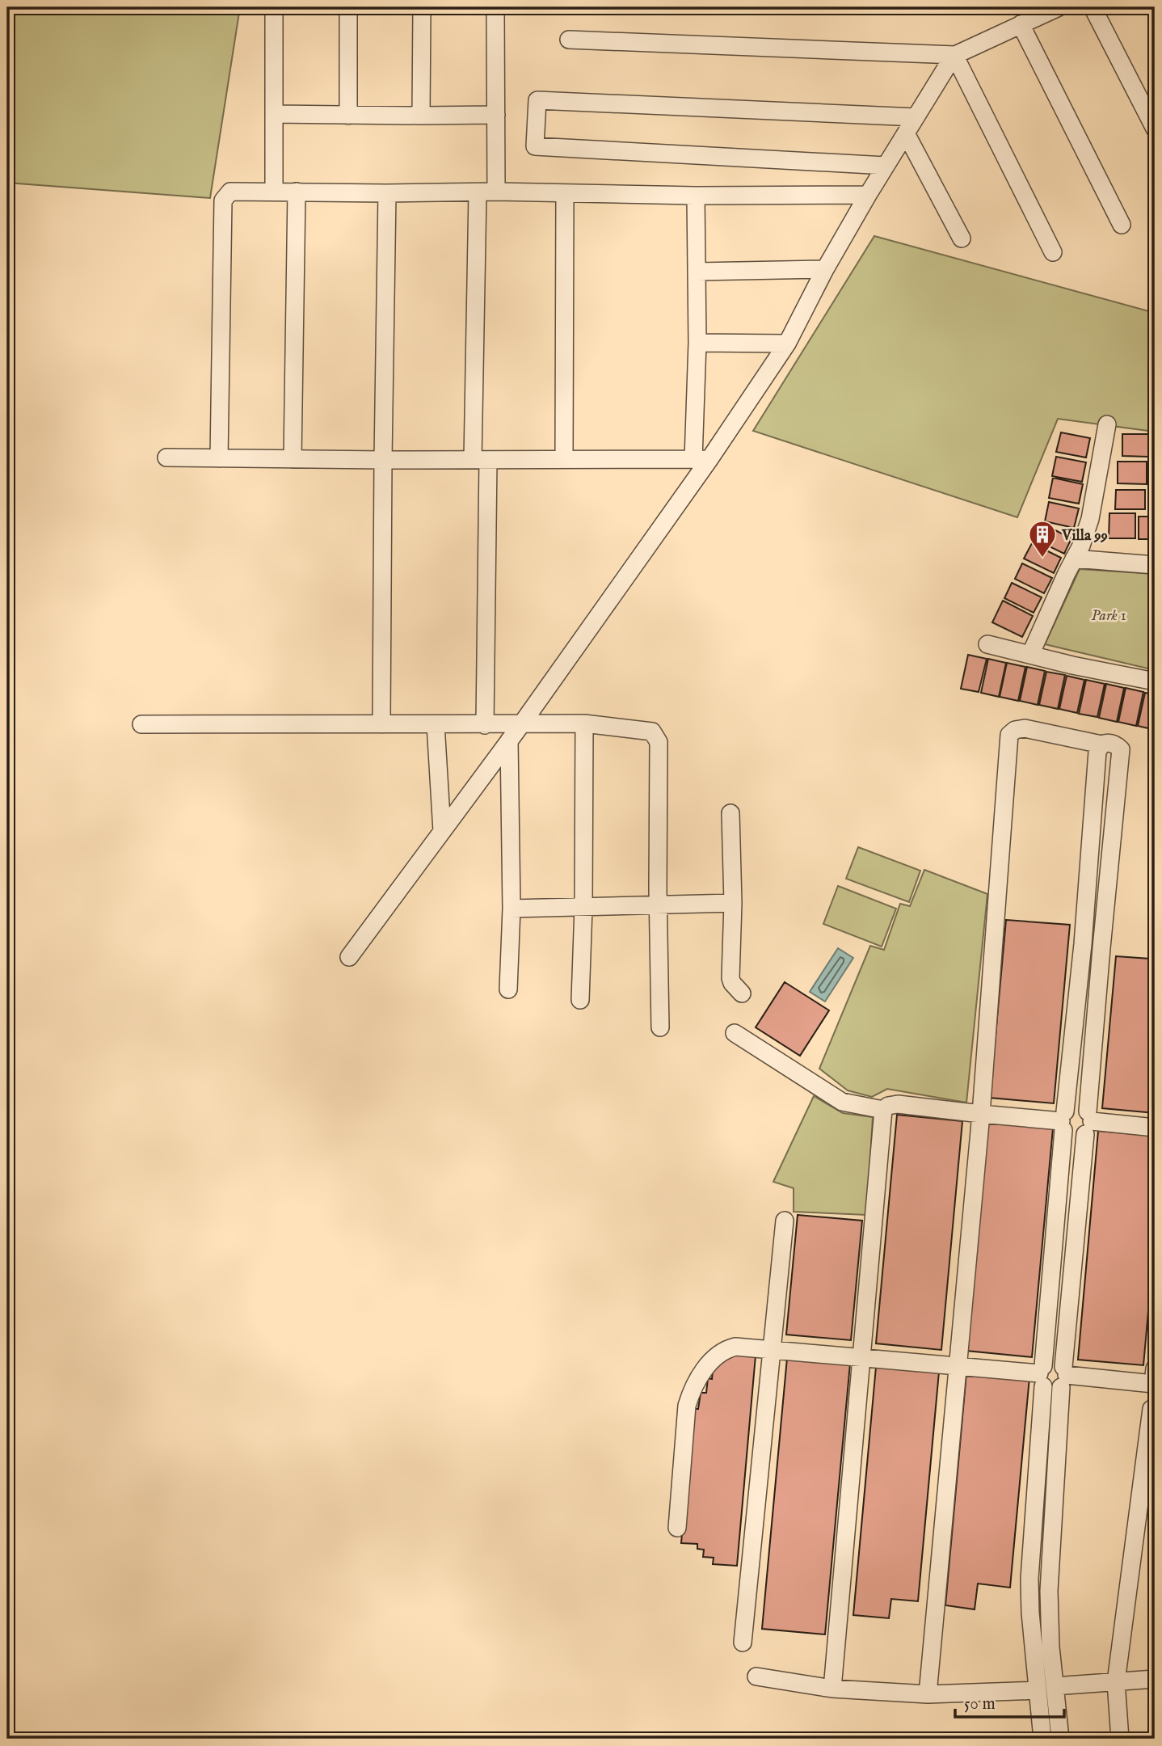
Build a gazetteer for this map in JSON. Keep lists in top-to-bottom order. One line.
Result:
{"parks":["Park 1"],"places":{"building":["Villa 99"]},"scale_bar":"50 m"}
